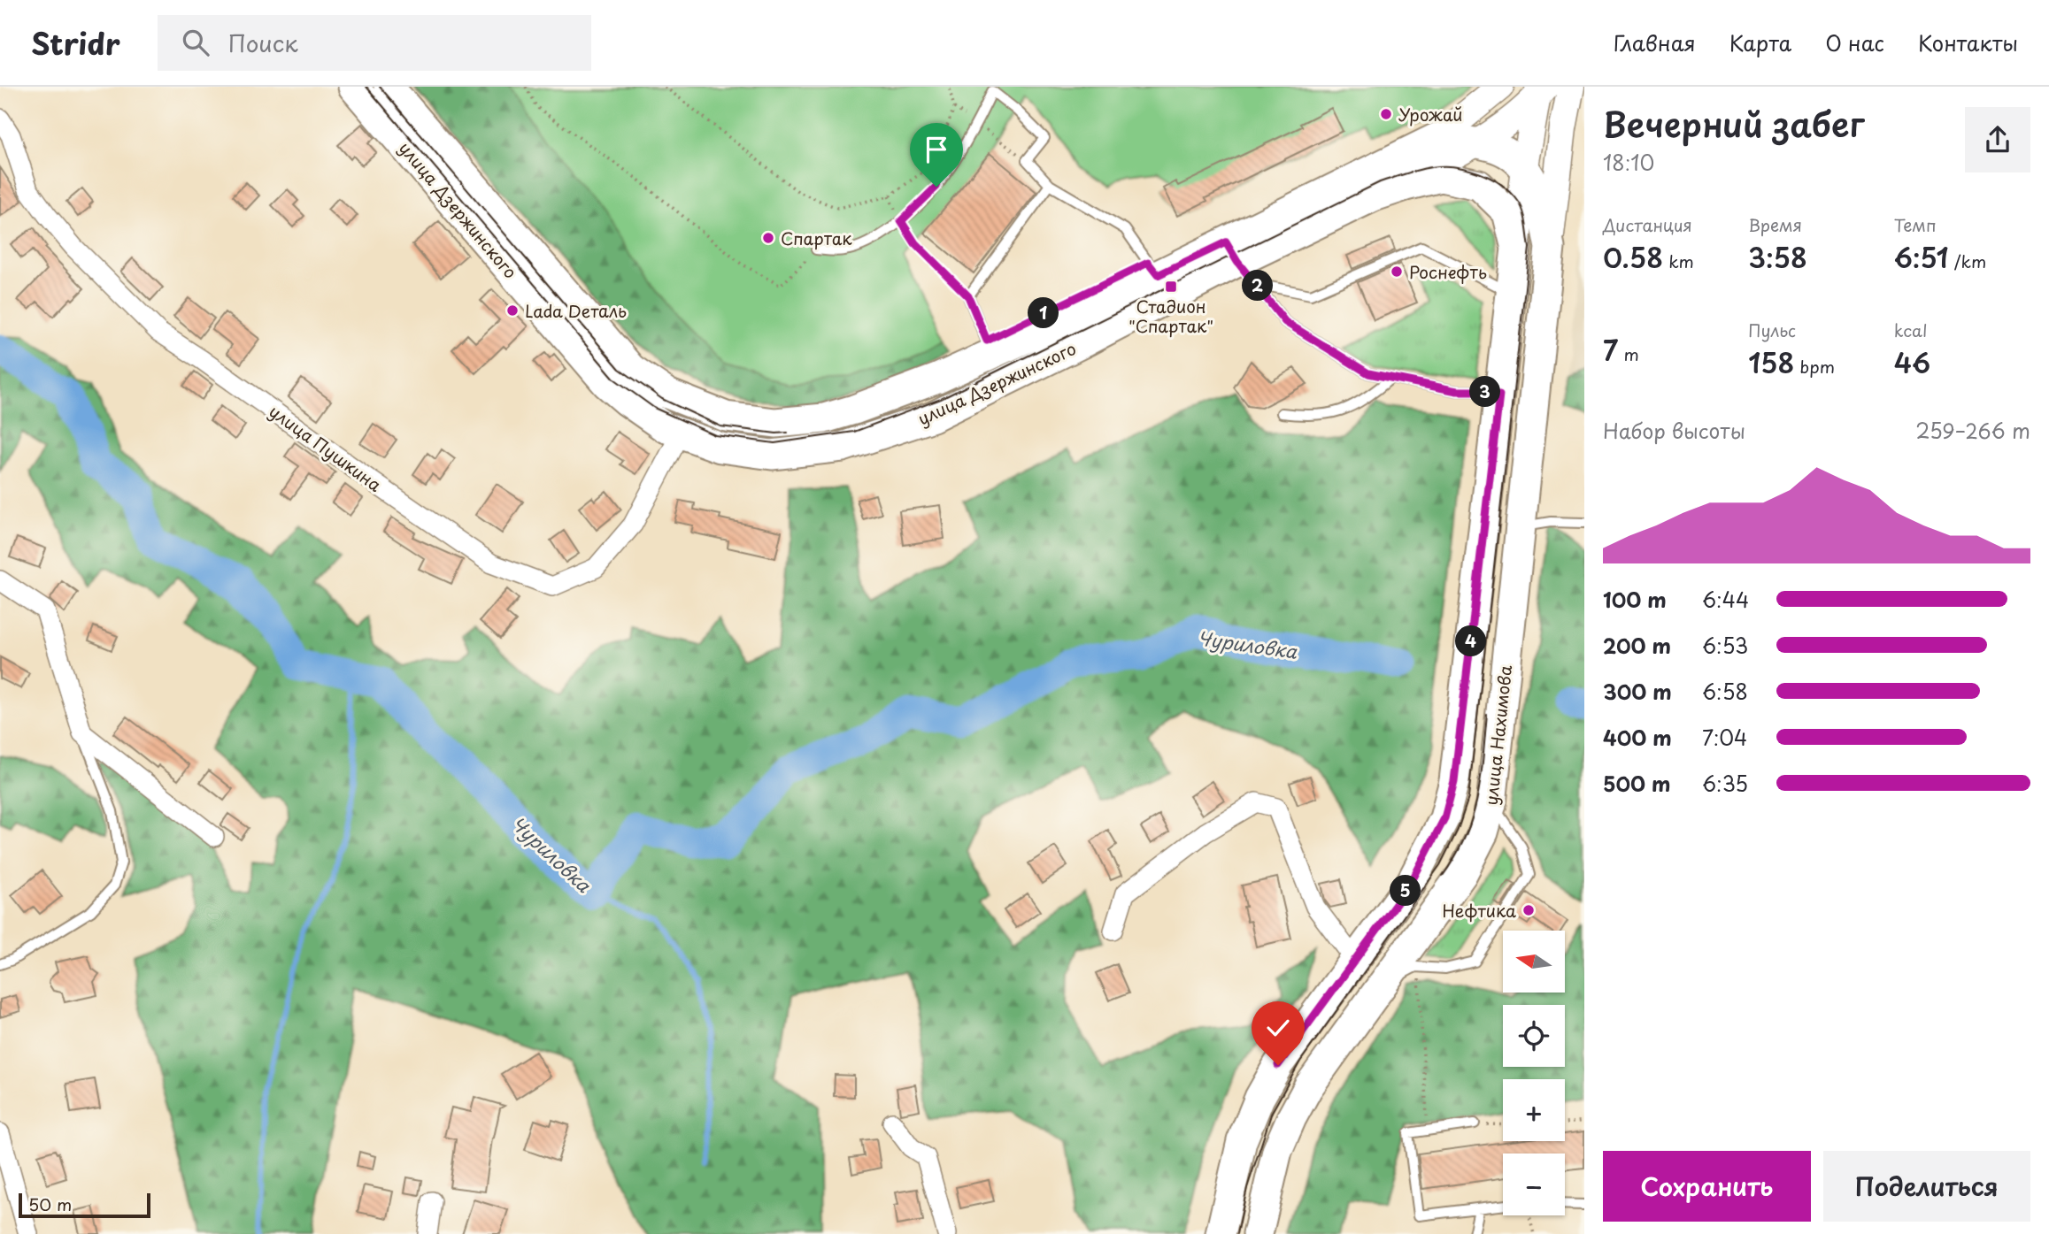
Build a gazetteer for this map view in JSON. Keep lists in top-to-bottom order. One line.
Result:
{"streets":{"main road":["улица Дзержинского","улица Нахимова"],"street":["улица Пушкина"]},"crossings":[["улица Дзержинского","улица Пушкина"]],"water":["Чуриловка"],"places":{"other":["Урожай","Спартак","Роснефть","Lada Dеталь","Нефтика"],"transit":["Стадион \"Спартак\""]},"scale_bar":"50 m","north":"left","page":{"header":"Stridr","search":"Поиск","nav":["Главная","Карта","О нас","Контакты"],"heading":["Вечерний забег","18:10"],"stats":[["Дистанция","0.58 km"],["Время","3:58"],["Темп","6:51 /km"],["7 m"],["Пульс","158 bpm"],["kcal","46"]],"pins":["2","1","3","4","5"],"chart":["Набор высоты","259–266 m"],"list":[{"name":"100 m","note":"6:44"},{"name":"200 m","note":"6:53"},{"name":"300 m","note":"6:58"},{"name":"400 m","note":"7:04"},{"name":"500 m","note":"6:35"}],"map_buttons":["+","−"],"buttons":["Сохранить","Поделиться"],"scale":"50 m"}}
